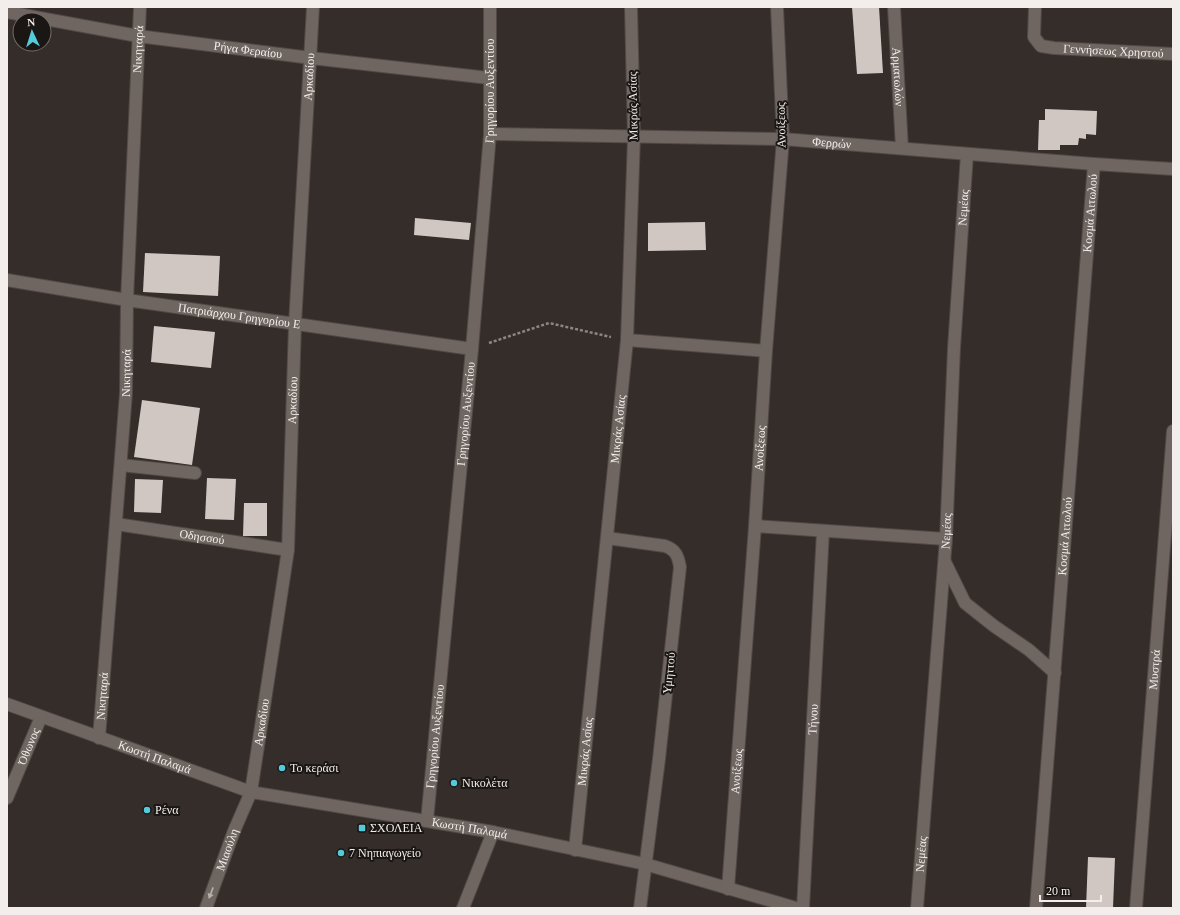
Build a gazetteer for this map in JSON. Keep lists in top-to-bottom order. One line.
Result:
{"streets":{"street":["Νικηταρά","Ρήγα Φεραίου","Γεννήσεως Χρηστού","Αρκαδίου","Αρματωλών","Γρηγορίου Αυξεντίου","Μικράς Ασίας","Ανοίξεως","Φερρών","Νεμέας","Κοσμά Αιτωλού","Πατριάρχου Γρηγορίου Ε","Οδησσού","Μυστρά","Υμηττού","Τήνου","Όθωνος","Κωστή Παλαμά","Μιαούλη"]},"crossings":[["Νικηταρά","Ρήγα Φεραίου"],["Νικηταρά","Πατριάρχου Γρηγορίου Ε"],["Νικηταρά","Οδησσού"],["Νικηταρά","Κωστή Παλαμά"],["Ρήγα Φεραίου","Αρκαδίου"],["Ρήγα Φεραίου","Γρηγορίου Αυξεντίου"],["Αρκαδίου","Πατριάρχου Γρηγορίου Ε"],["Αρκαδίου","Οδησσού"],["Αρκαδίου","Κωστή Παλαμά"],["Αρκαδίου","Μιαούλη"],["Αρματωλών","Φερρών"],["Γρηγορίου Αυξεντίου","Φερρών"],["Γρηγορίου Αυξεντίου","Πατριάρχου Γρηγορίου Ε"],["Γρηγορίου Αυξεντίου","Κωστή Παλαμά"],["Μικράς Ασίας","Φερρών"],["Μικράς Ασίας","Υμηττού"],["Μικράς Ασίας","Κωστή Παλαμά"],["Ανοίξεως","Φερρών"],["Ανοίξεως","Κωστή Παλαμά"],["Φερρών","Νεμέας"],["Φερρών","Κοσμά Αιτωλού"],["Υμηττού","Κωστή Παλαμά"],["Όθωνος","Κωστή Παλαμά"],["Κωστή Παλαμά","Μιαούλη"]],"one_way":["Μιαούλη"],"places":{"other":["Το κεράσι","Νικολέτα","Ρένα","7 Νηπιαγωγείο"],"transit":["ΣΧΟΛΕΙΑ"]},"scale_bar":"20 m","north":"top"}
